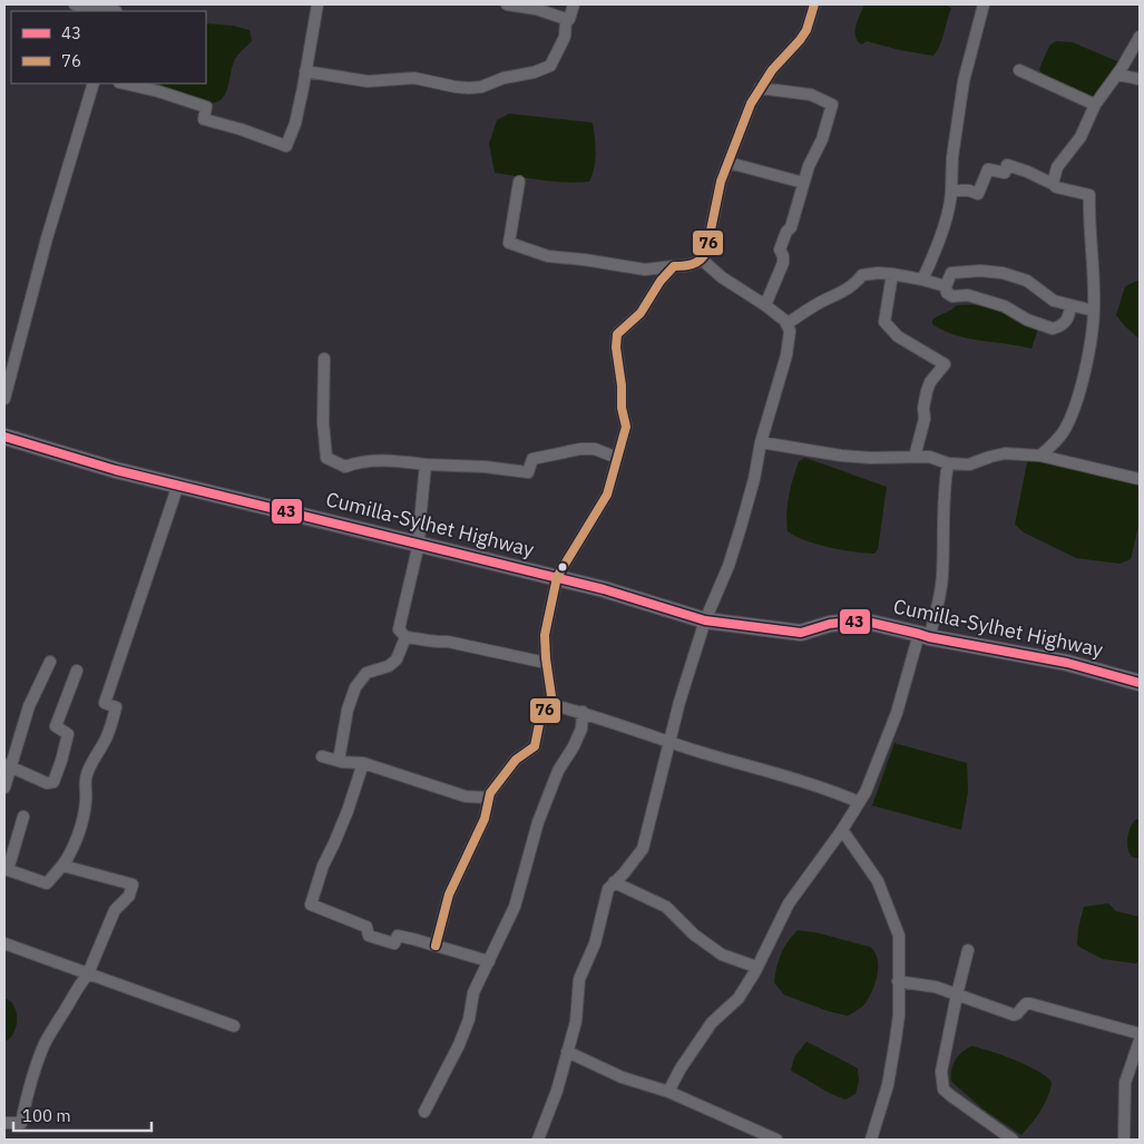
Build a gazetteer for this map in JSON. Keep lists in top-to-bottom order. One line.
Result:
{"streets":{"highway":["Cumilla-Sylhet Highway"]},"lines":["transit line 76","transit line 43"],"legend":["43","76"],"scale_bar":"100 m"}
